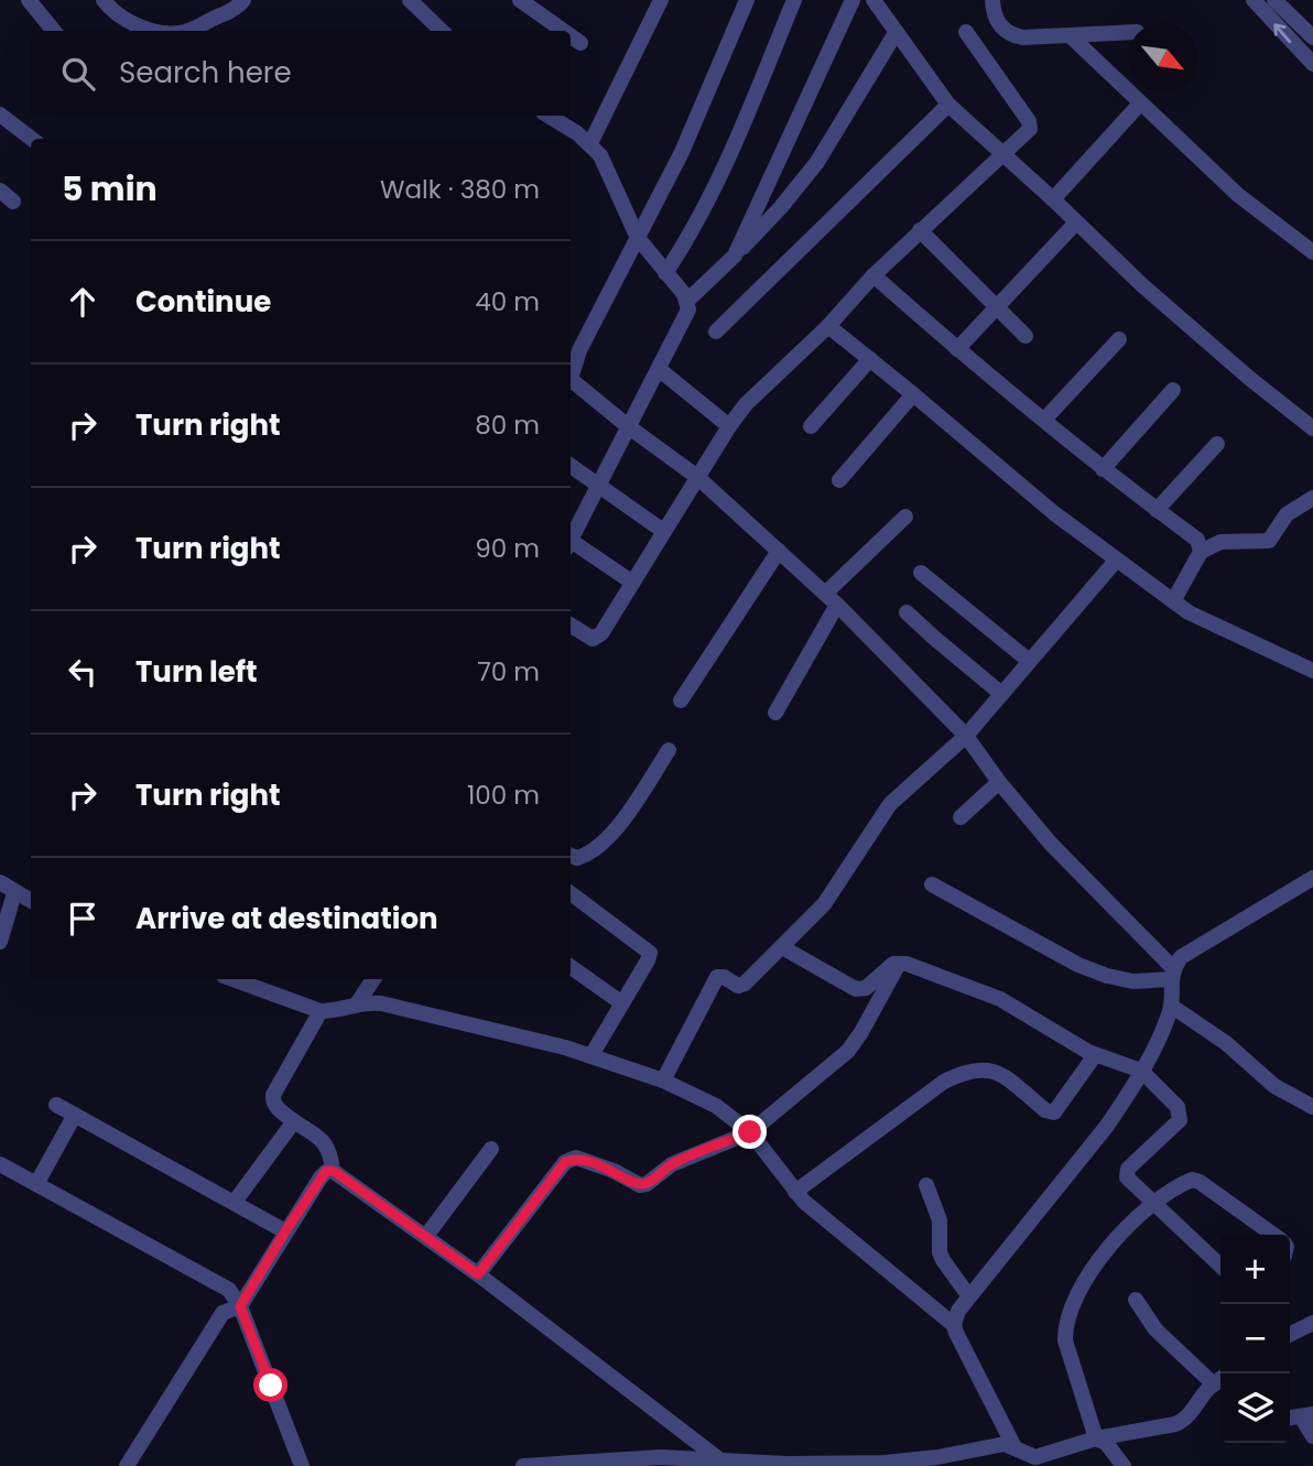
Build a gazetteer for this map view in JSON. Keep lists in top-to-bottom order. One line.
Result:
{"north":"bottom right","page":{"search":"Search here","heading":["5 min","Walk · 380 m"],"list":[["Continue","40 m"],["Turn right","80 m"],["Turn right","90 m"],["Turn left","70 m"],["Turn right","100 m"],"Arrive at destination"],"map_buttons":["+","−"]}}
